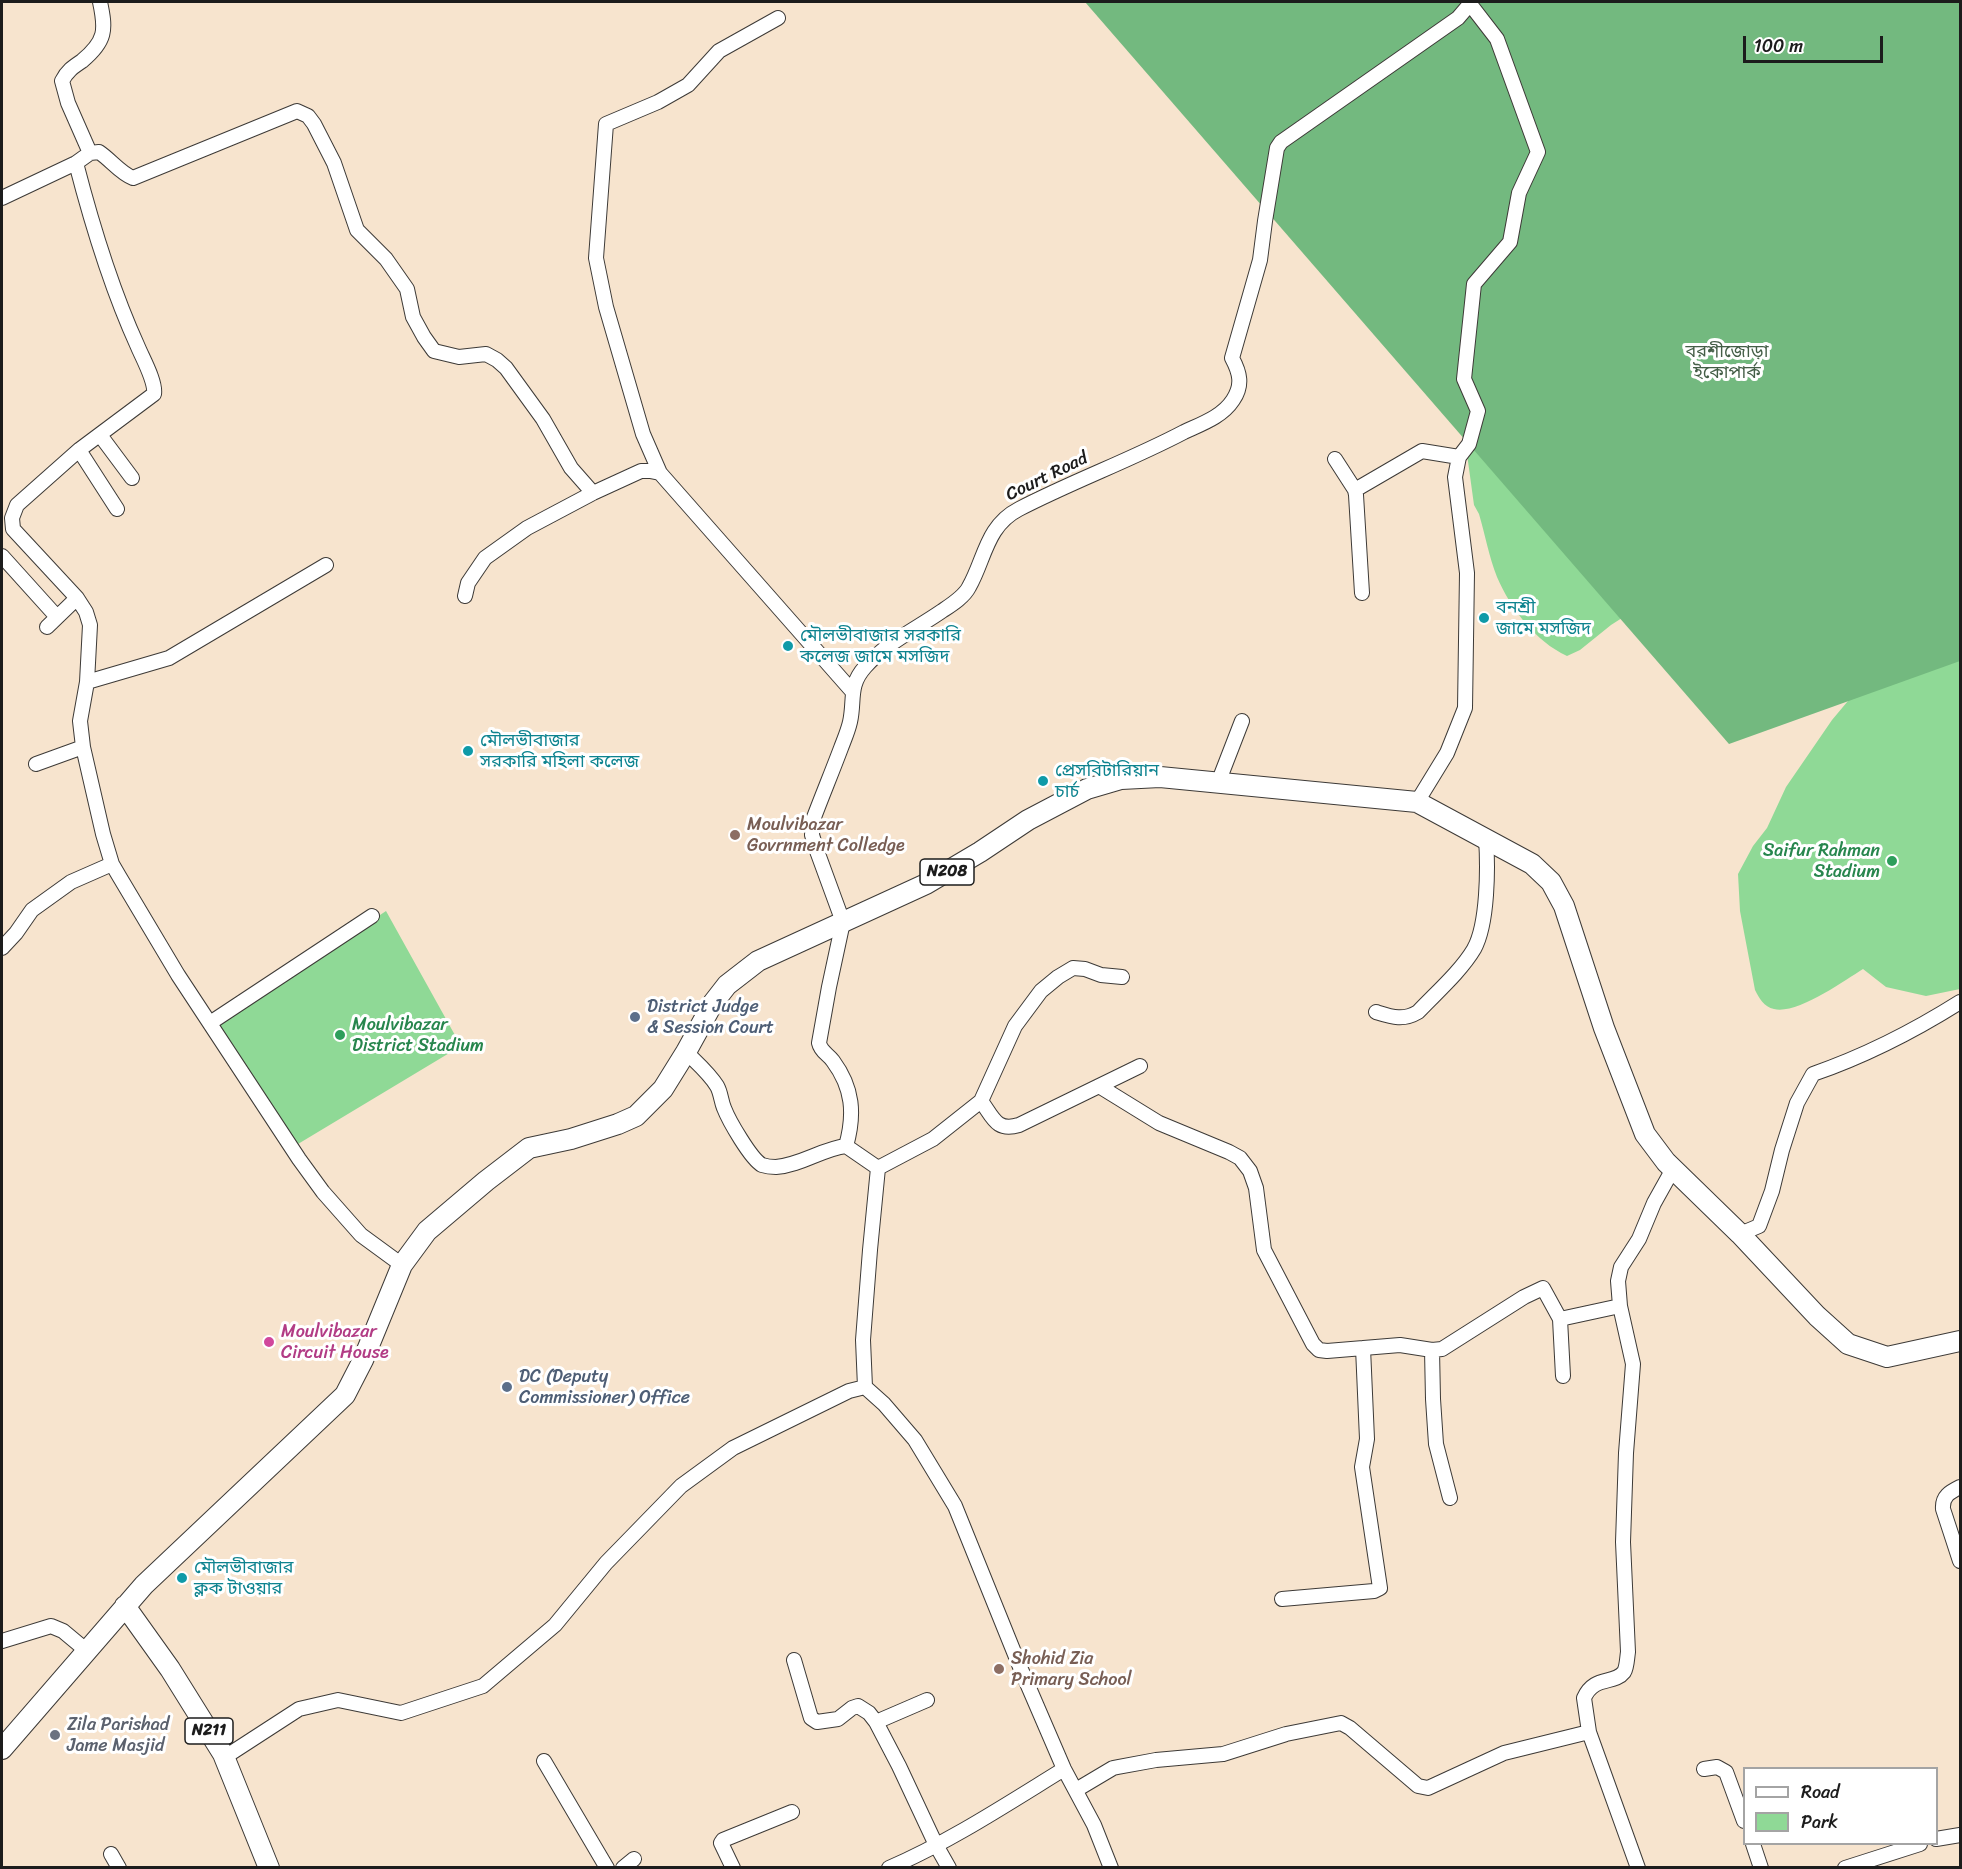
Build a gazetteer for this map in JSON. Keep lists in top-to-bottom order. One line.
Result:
{"streets":{"highway":["N208","N211"],"street":["Court Road"]},"crossings":[["Court Road","N208"],["N208","N211"]],"parks":["বরশীজোড়া ইকোপার্ক"],"places":["বনশ্রী জামে মসজিদ","মৌলভীবাজার সরকারি কলেজ জামে মসজিদ","মৌলভীবাজার সরকারি মহিলা কলেজ","প্রেসবিটারিয়ান চার্চ","Moulvibazar Govrnment Colledge","Saifur Rahman Stadium","District Judge & Session Court","Moulvibazar District Stadium","Moulvibazar Circuit House","DC (Deputy Commissioner) Office","মৌলভীবাজার ক্লক টাওয়ার","Shohid Zia Primary School","Zila Parishad Jame Masjid"],"legend":["Road","Park"],"scale_bar":"100 m"}
